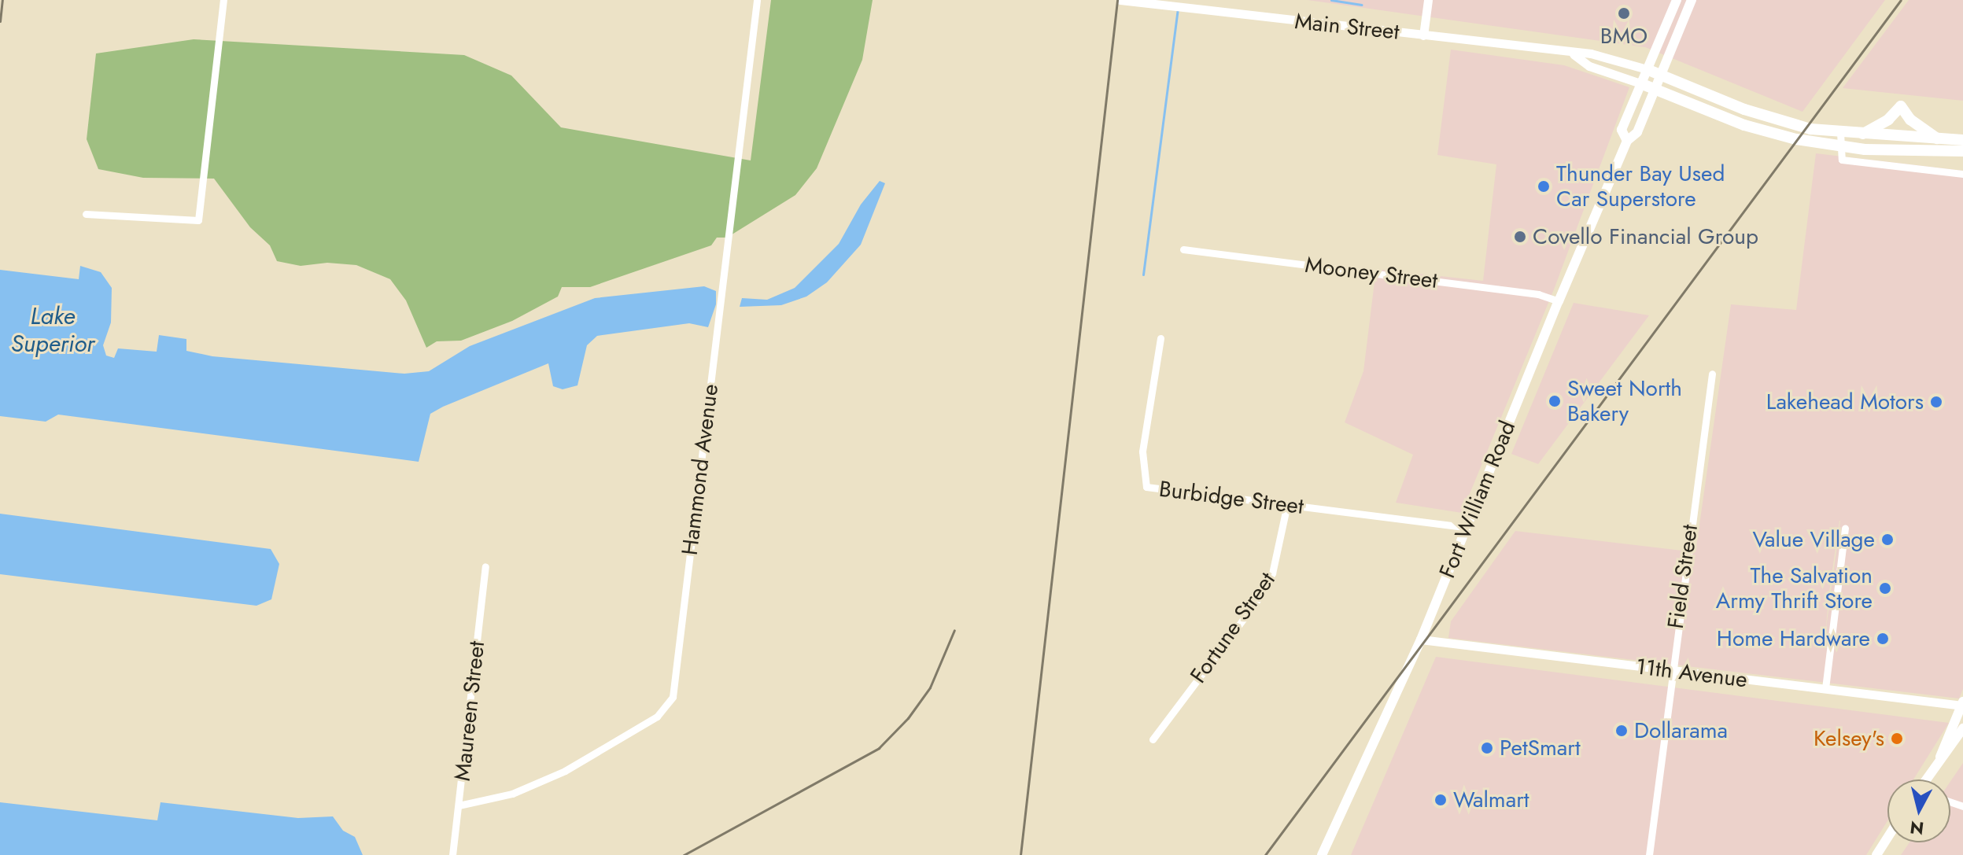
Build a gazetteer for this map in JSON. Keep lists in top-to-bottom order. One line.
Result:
{"streets":{"main road":["Fort William Road"],"street":["Main Street","Mooney Street","Hammond Avenue","Burbidge Street","Field Street","Fortune Street","11th Avenue","Maureen Street"]},"crossings":[["Main Street","Fort William Road"],["Mooney Street","Fort William Road"],["Hammond Avenue","Maureen Street"],["Burbidge Street","Fort William Road"],["Burbidge Street","Fortune Street"],["Fort William Road","11th Avenue"],["Field Street","11th Avenue"]],"water":["Lake Superior"],"places":["BMO","Thunder Bay Used Car Superstore","Covello Financial Group","Sweet North Bakery","Lakehead Motors","Value Village","The Salvation Army Thrift Store","Home Hardware","Dollarama","Kelsey's","PetSmart","Walmart"],"north":"bottom"}
